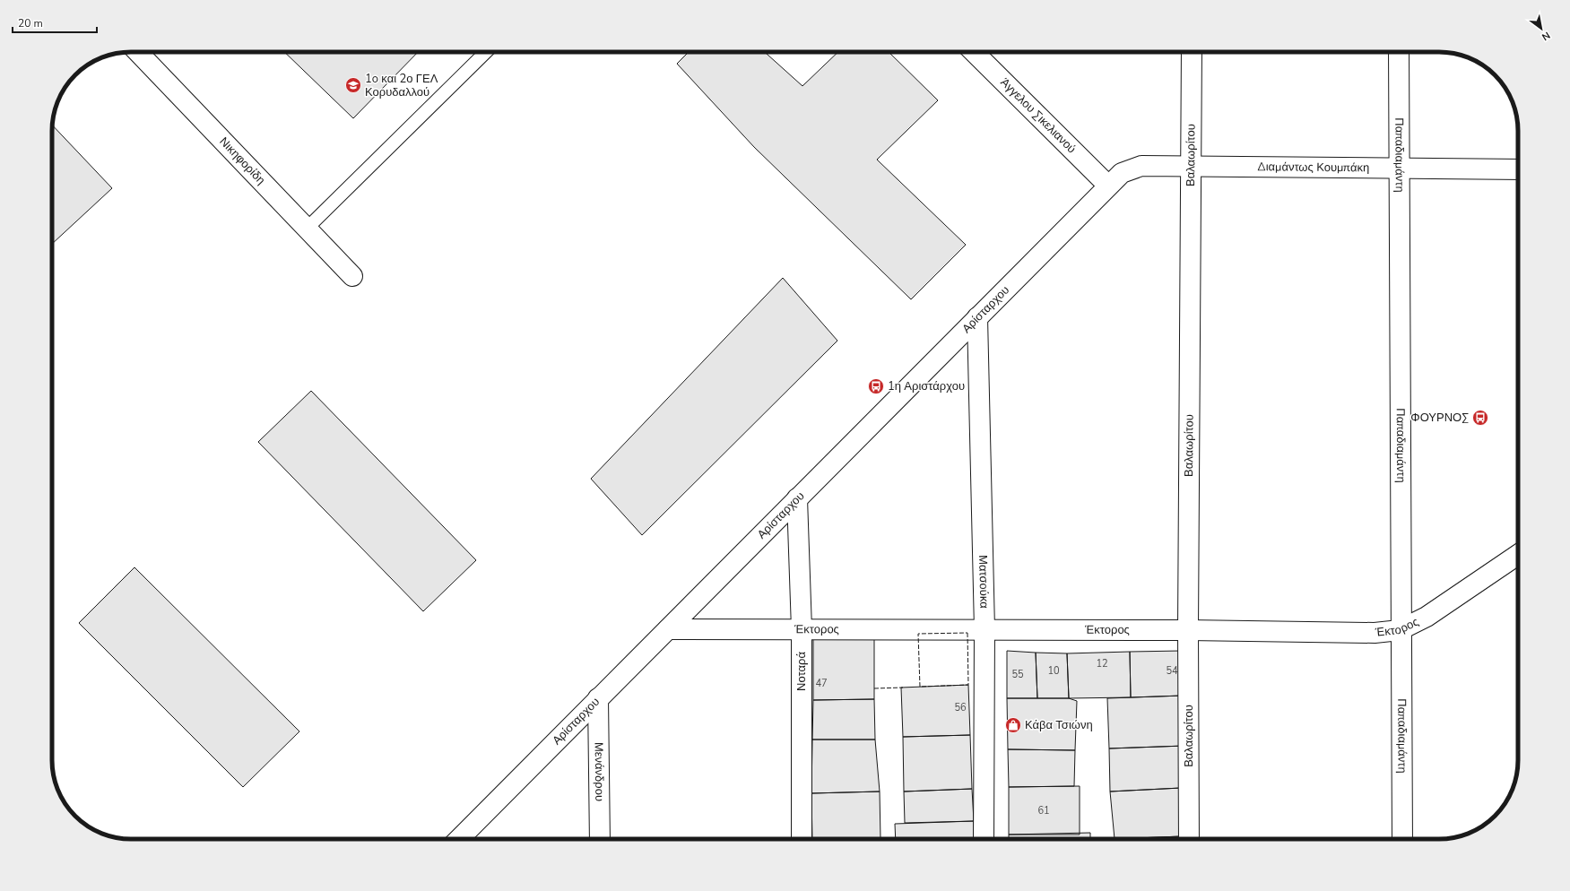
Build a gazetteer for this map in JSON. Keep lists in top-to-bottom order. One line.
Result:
{"streets":{"street":["Άγγελου Σικελιανού","Βαλαωρίτου","Παπαδιαμάντη","Νικηφορίδη","Διαμάντως Κουμπάκη","Αρίσταρχου","Ματσούκα","Έκτορος","Νοταρά","Μενάνδρου"]},"crossings":[["Άγγελου Σικελιανού","Διαμάντως Κουμπάκη"],["Άγγελου Σικελιανού","Αρίσταρχου"],["Βαλαωρίτου","Διαμάντως Κουμπάκη"],["Βαλαωρίτου","Έκτορος"],["Παπαδιαμάντη","Διαμάντως Κουμπάκη"],["Παπαδιαμάντη","Έκτορος"],["Διαμάντως Κουμπάκη","Αρίσταρχου"],["Αρίσταρχου","Ματσούκα"],["Αρίσταρχου","Έκτορος"],["Αρίσταρχου","Νοταρά"],["Αρίσταρχου","Μενάνδρου"],["Ματσούκα","Έκτορος"],["Έκτορος","Νοταρά"]],"places":{"school or university":["1o και 2ο ΓΕΛ Κορυδαλλού"],"bus stop":["1η Αριστάρχου","ΦΟΥΡΝΟΣ"],"shop":["Κάβα Τσιώνη"]},"house_numbers":["12","10","54","55","47","56","61"],"scale_bar":"20 m","north":"bottom right"}
